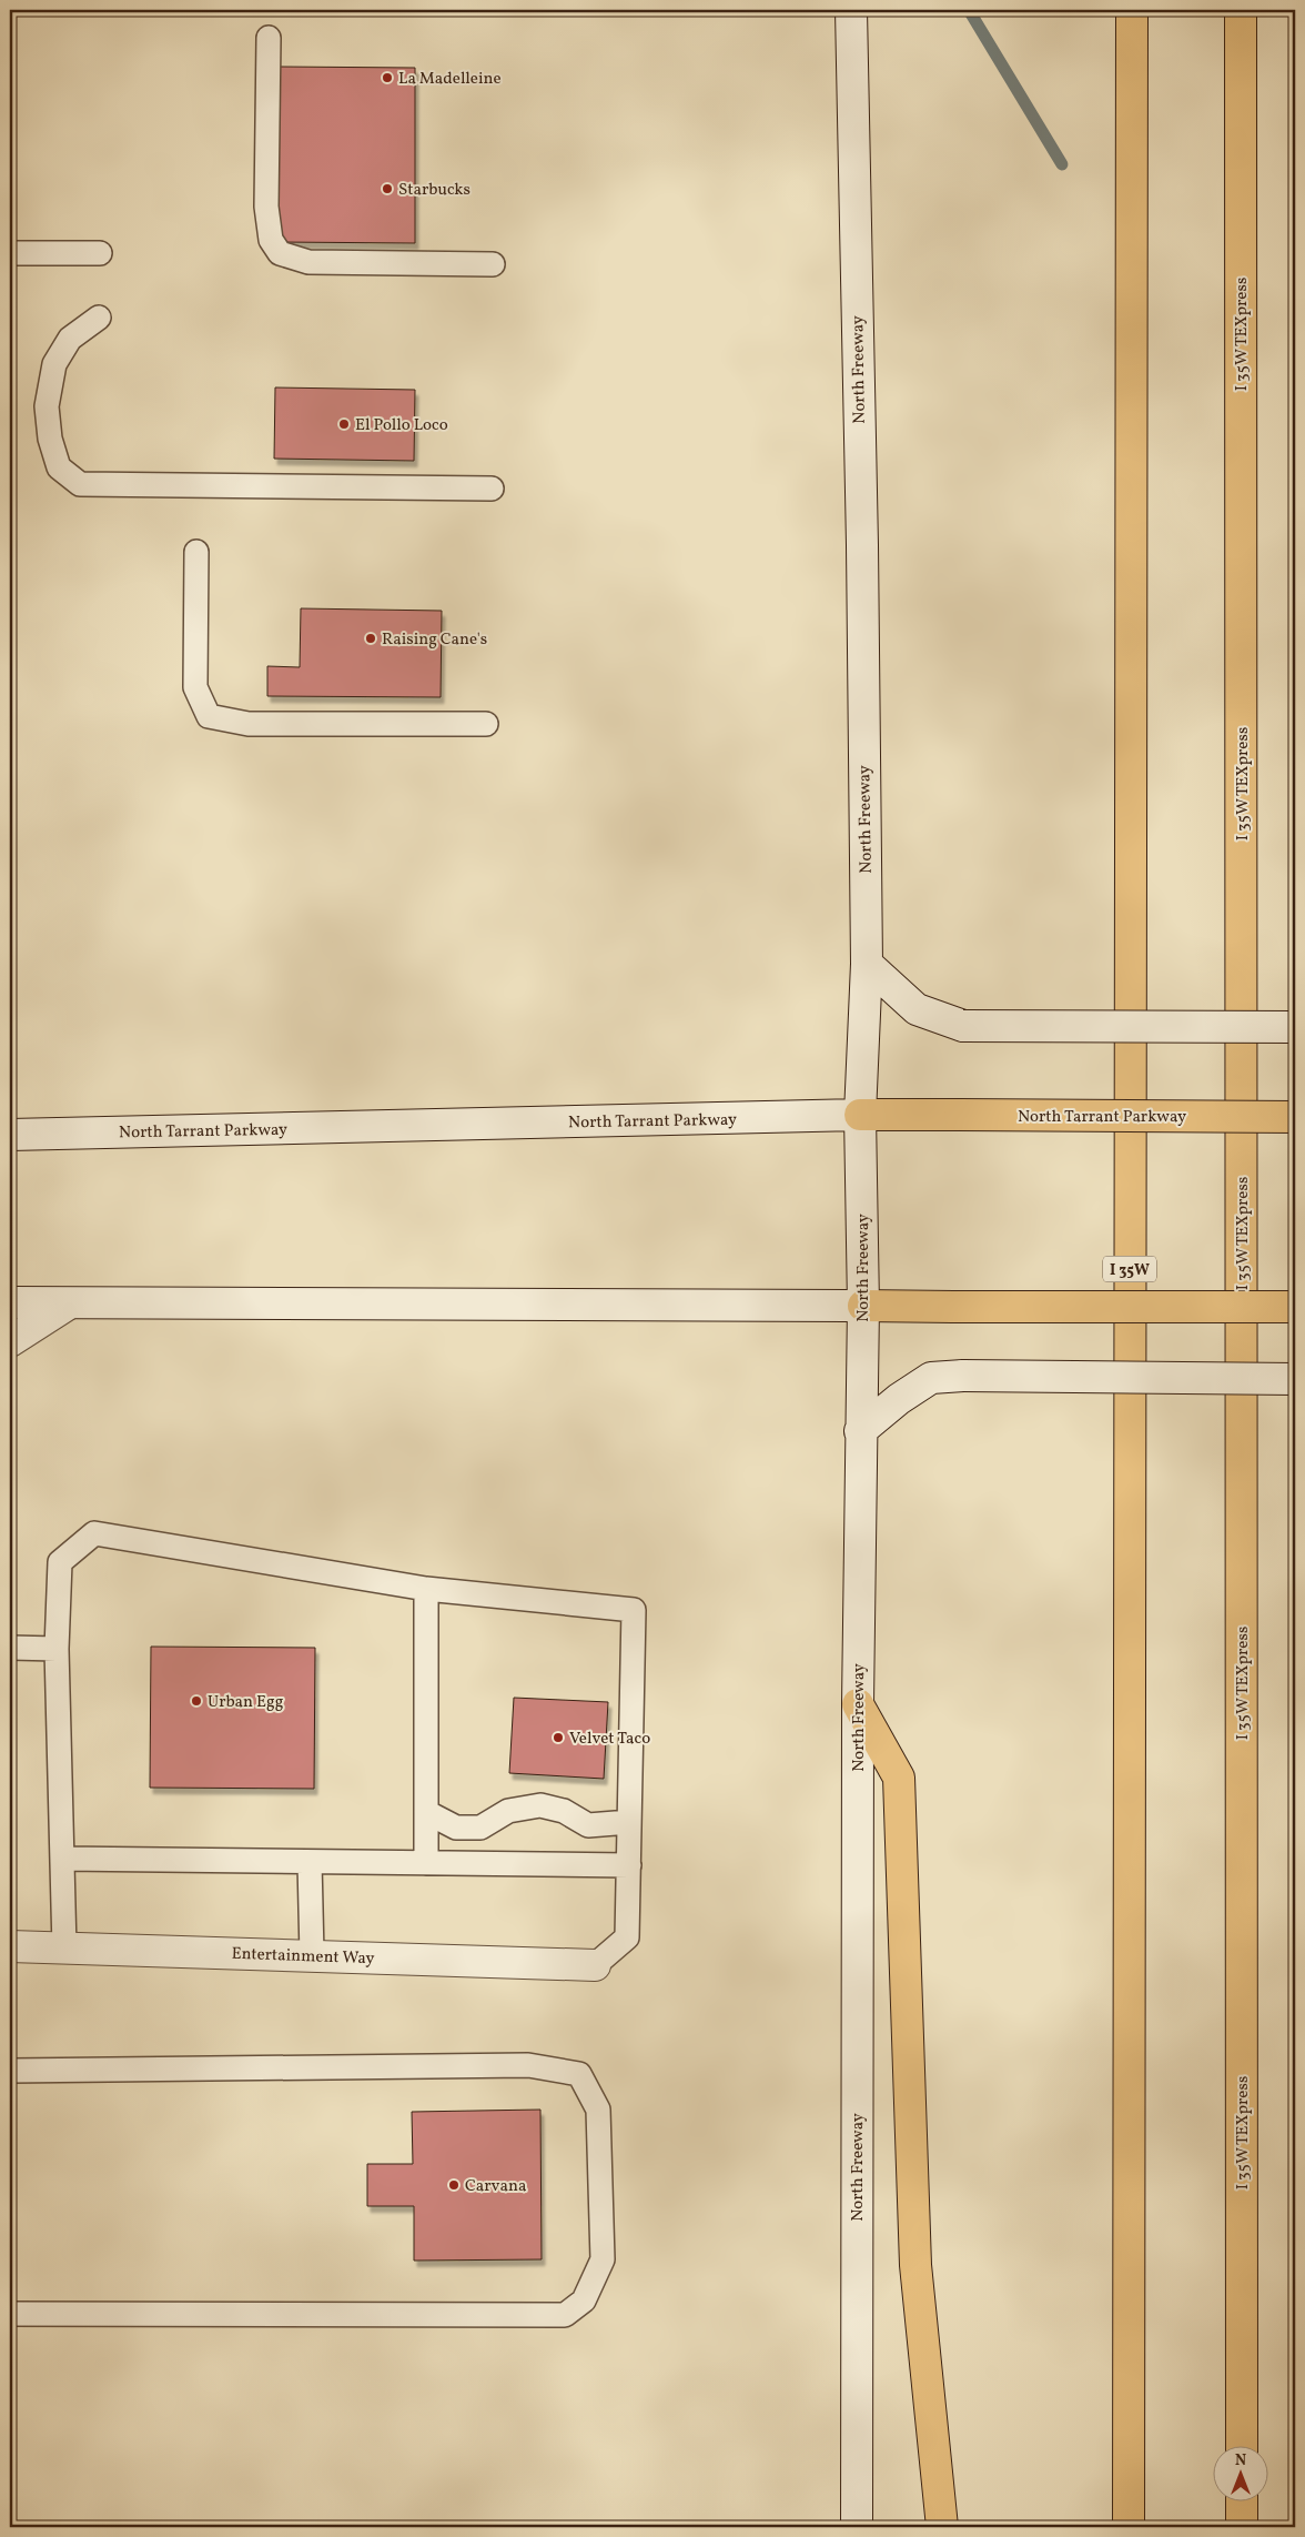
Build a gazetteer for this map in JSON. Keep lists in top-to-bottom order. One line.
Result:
{"streets":{"main road":["I 35W TEXpress","North Freeway","North Tarrant Parkway","I 35W","Entertainment Way"]},"crossings":[["North Freeway","North Tarrant Parkway"]],"places":["La Madelleine","Starbucks","El Pollo Loco","Raising Cane's","Urban Egg","Velvet Taco","Carvana"],"north":"top"}
